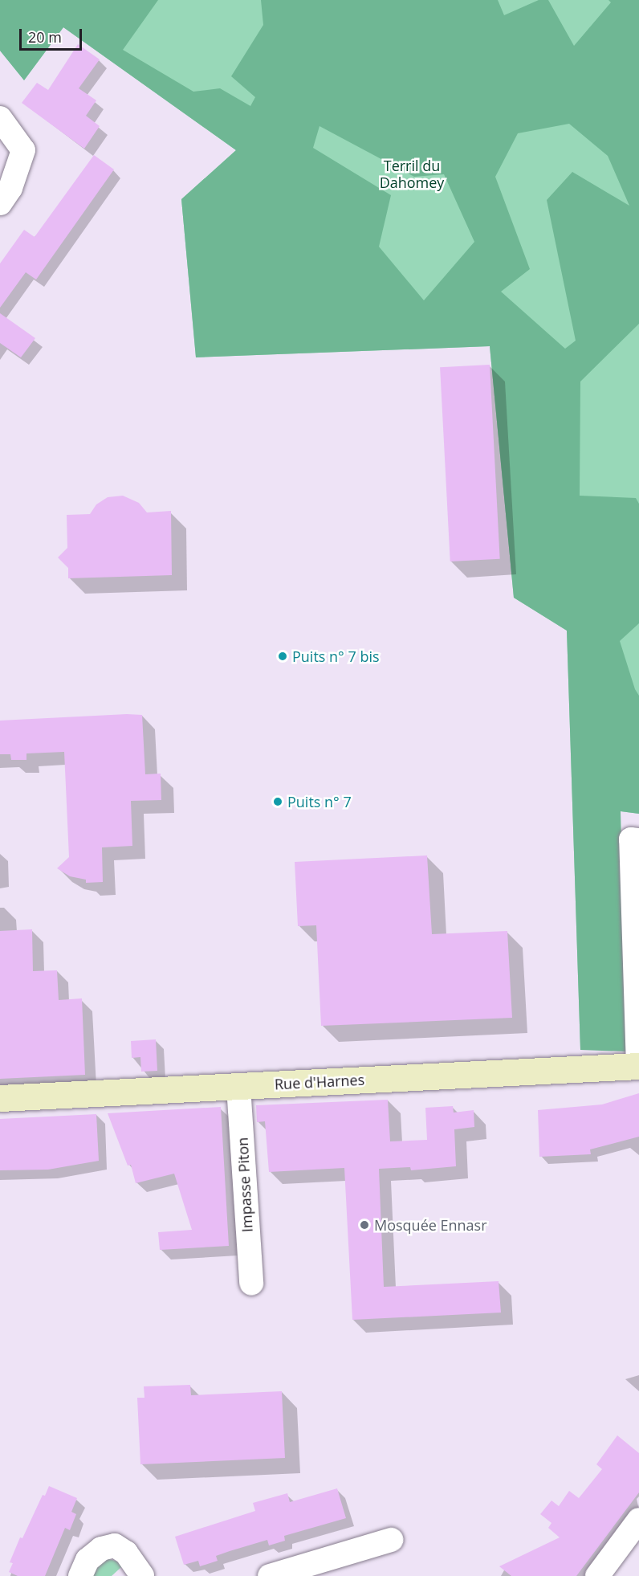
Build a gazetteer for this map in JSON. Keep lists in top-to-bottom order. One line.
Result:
{"streets":{"main road":["Rue d'Harnes"],"street":["Impasse Piton"]},"crossings":[["Rue d'Harnes","Impasse Piton"]],"parks":["Terril du Dahomey"],"places":["Puits n° 7 bis","Puits n° 7","Mosquée Ennasr"],"scale_bar":"20 m"}
